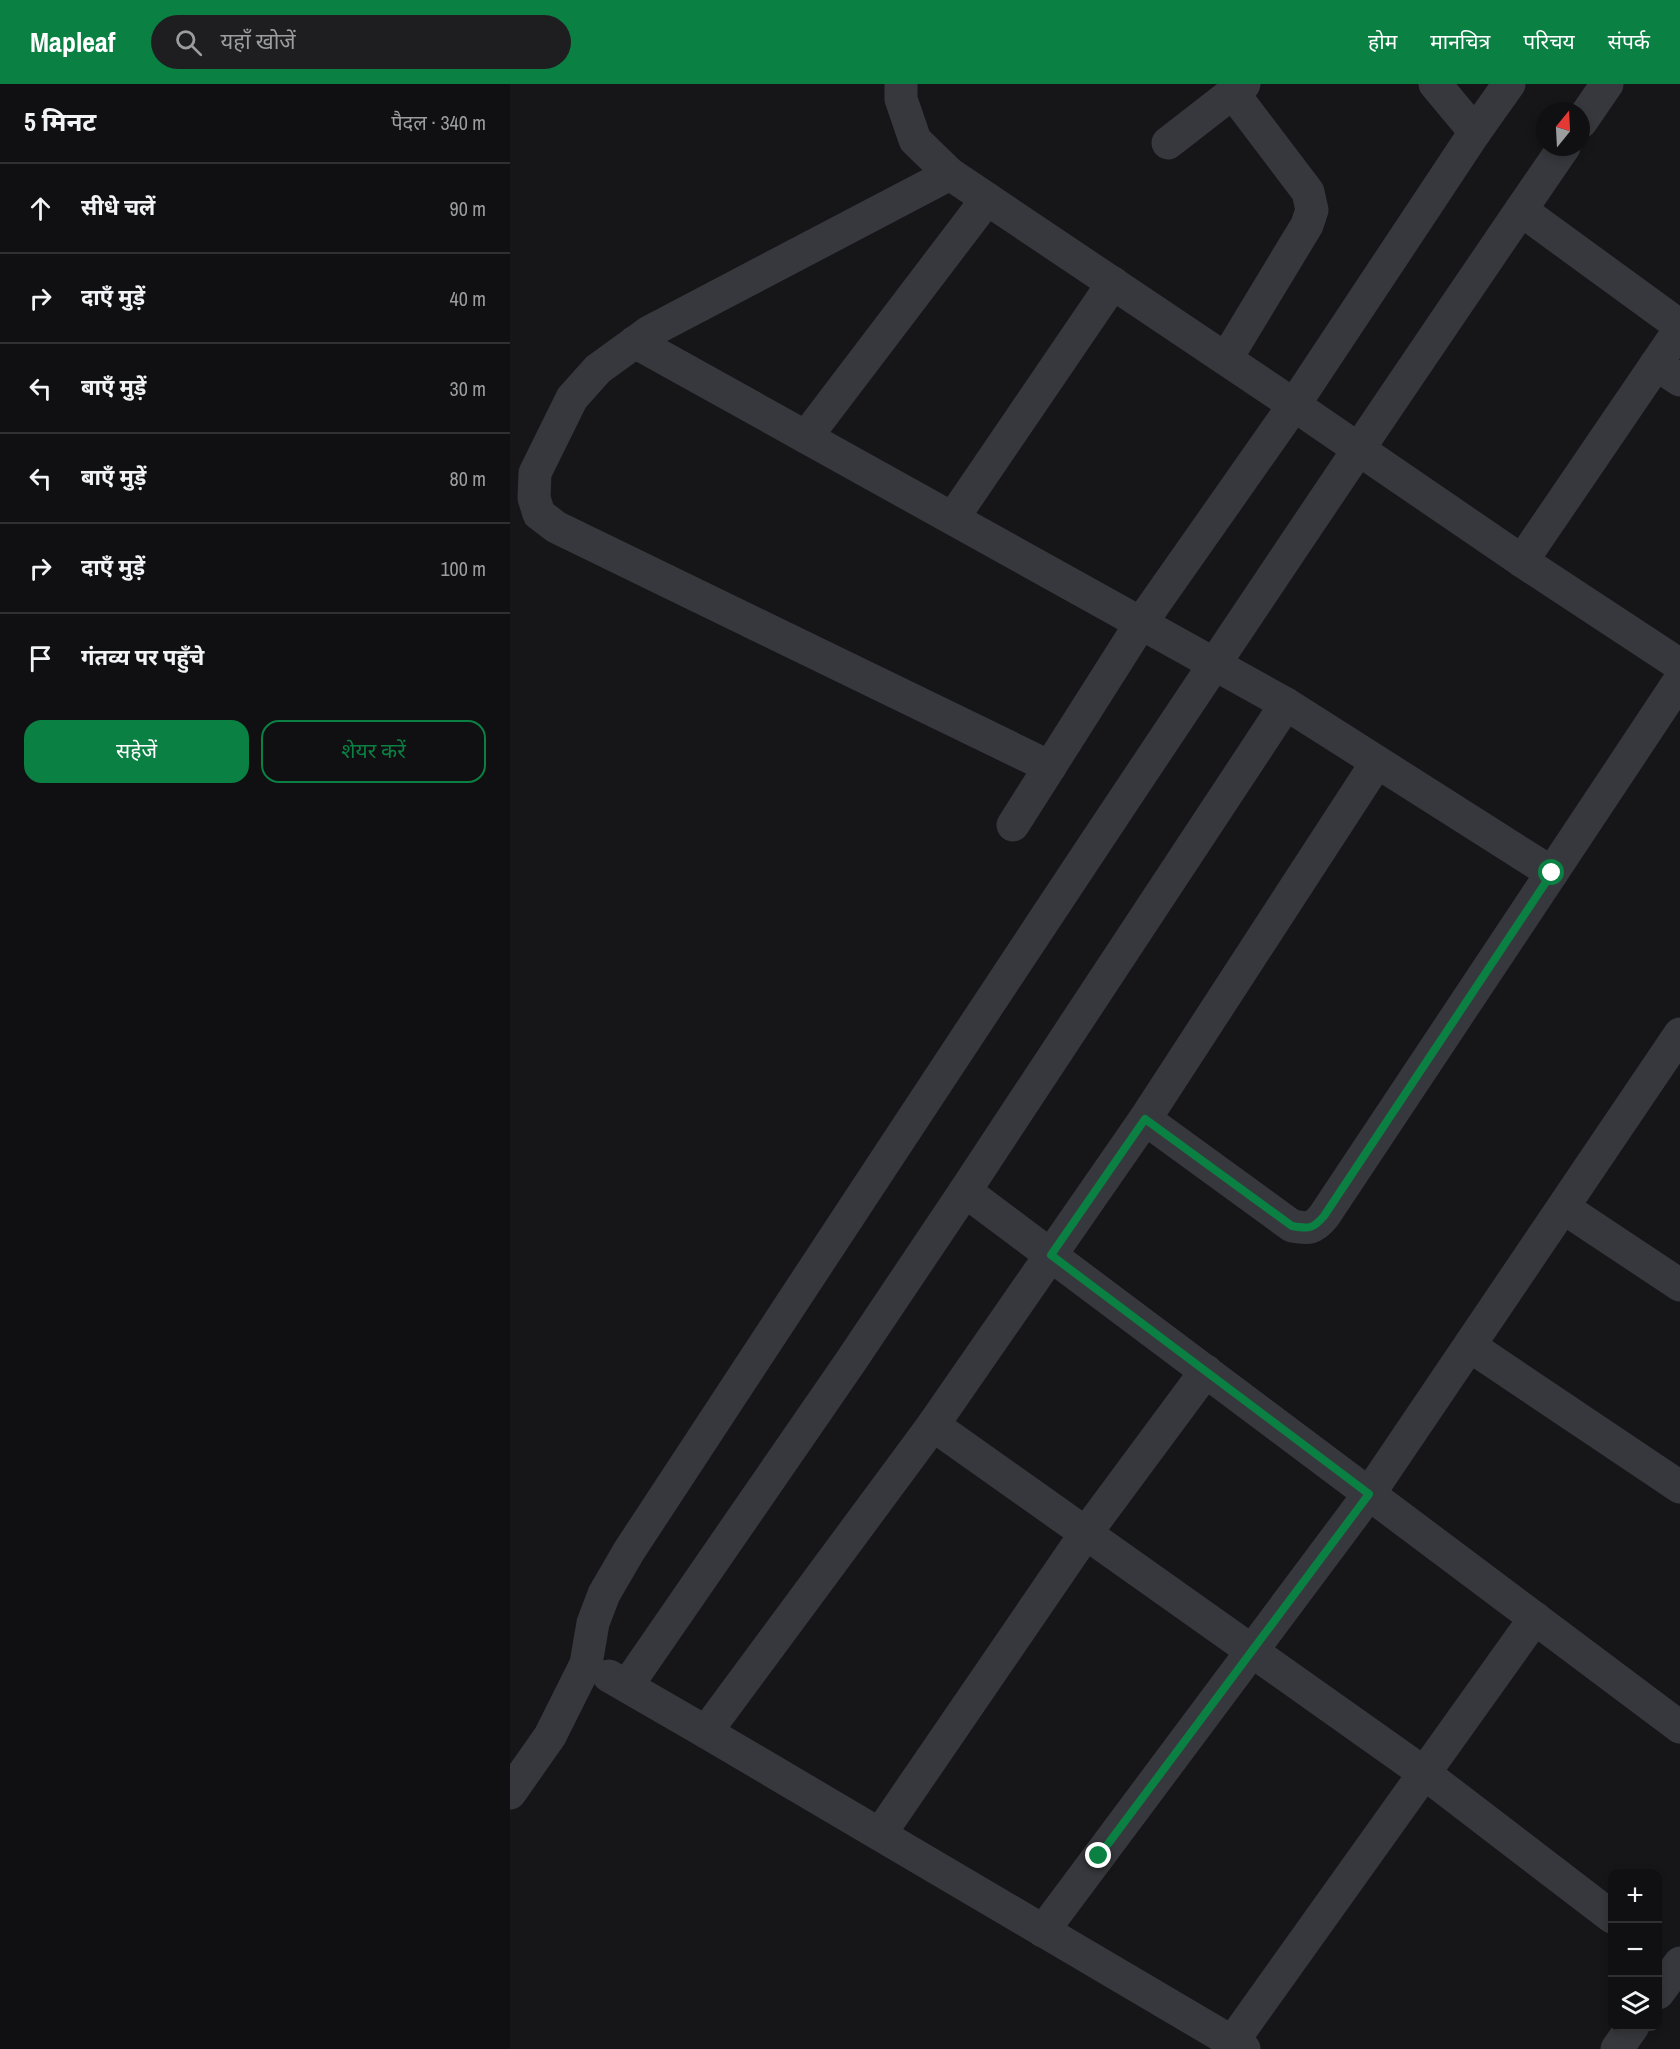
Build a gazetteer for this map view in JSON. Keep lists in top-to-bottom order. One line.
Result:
{"north":"top","page":{"header":"Mapleaf","search":"यहाँ खोजें","nav":["होम","मानचित्र","परिचय","संपर्क"],"heading":["5 मिनट","पैदल · 340 m"],"list":[["सीधे चलें","90 m"],["दाएँ मुड़ें","40 m"],["बाएँ मुड़ें","30 m"],["बाएँ मुड़ें","80 m"],["दाएँ मुड़ें","100 m"],"गंतव्य पर पहुँचे"],"buttons":["सहेजें","शेयर करें"],"map_buttons":["+","−"]}}
